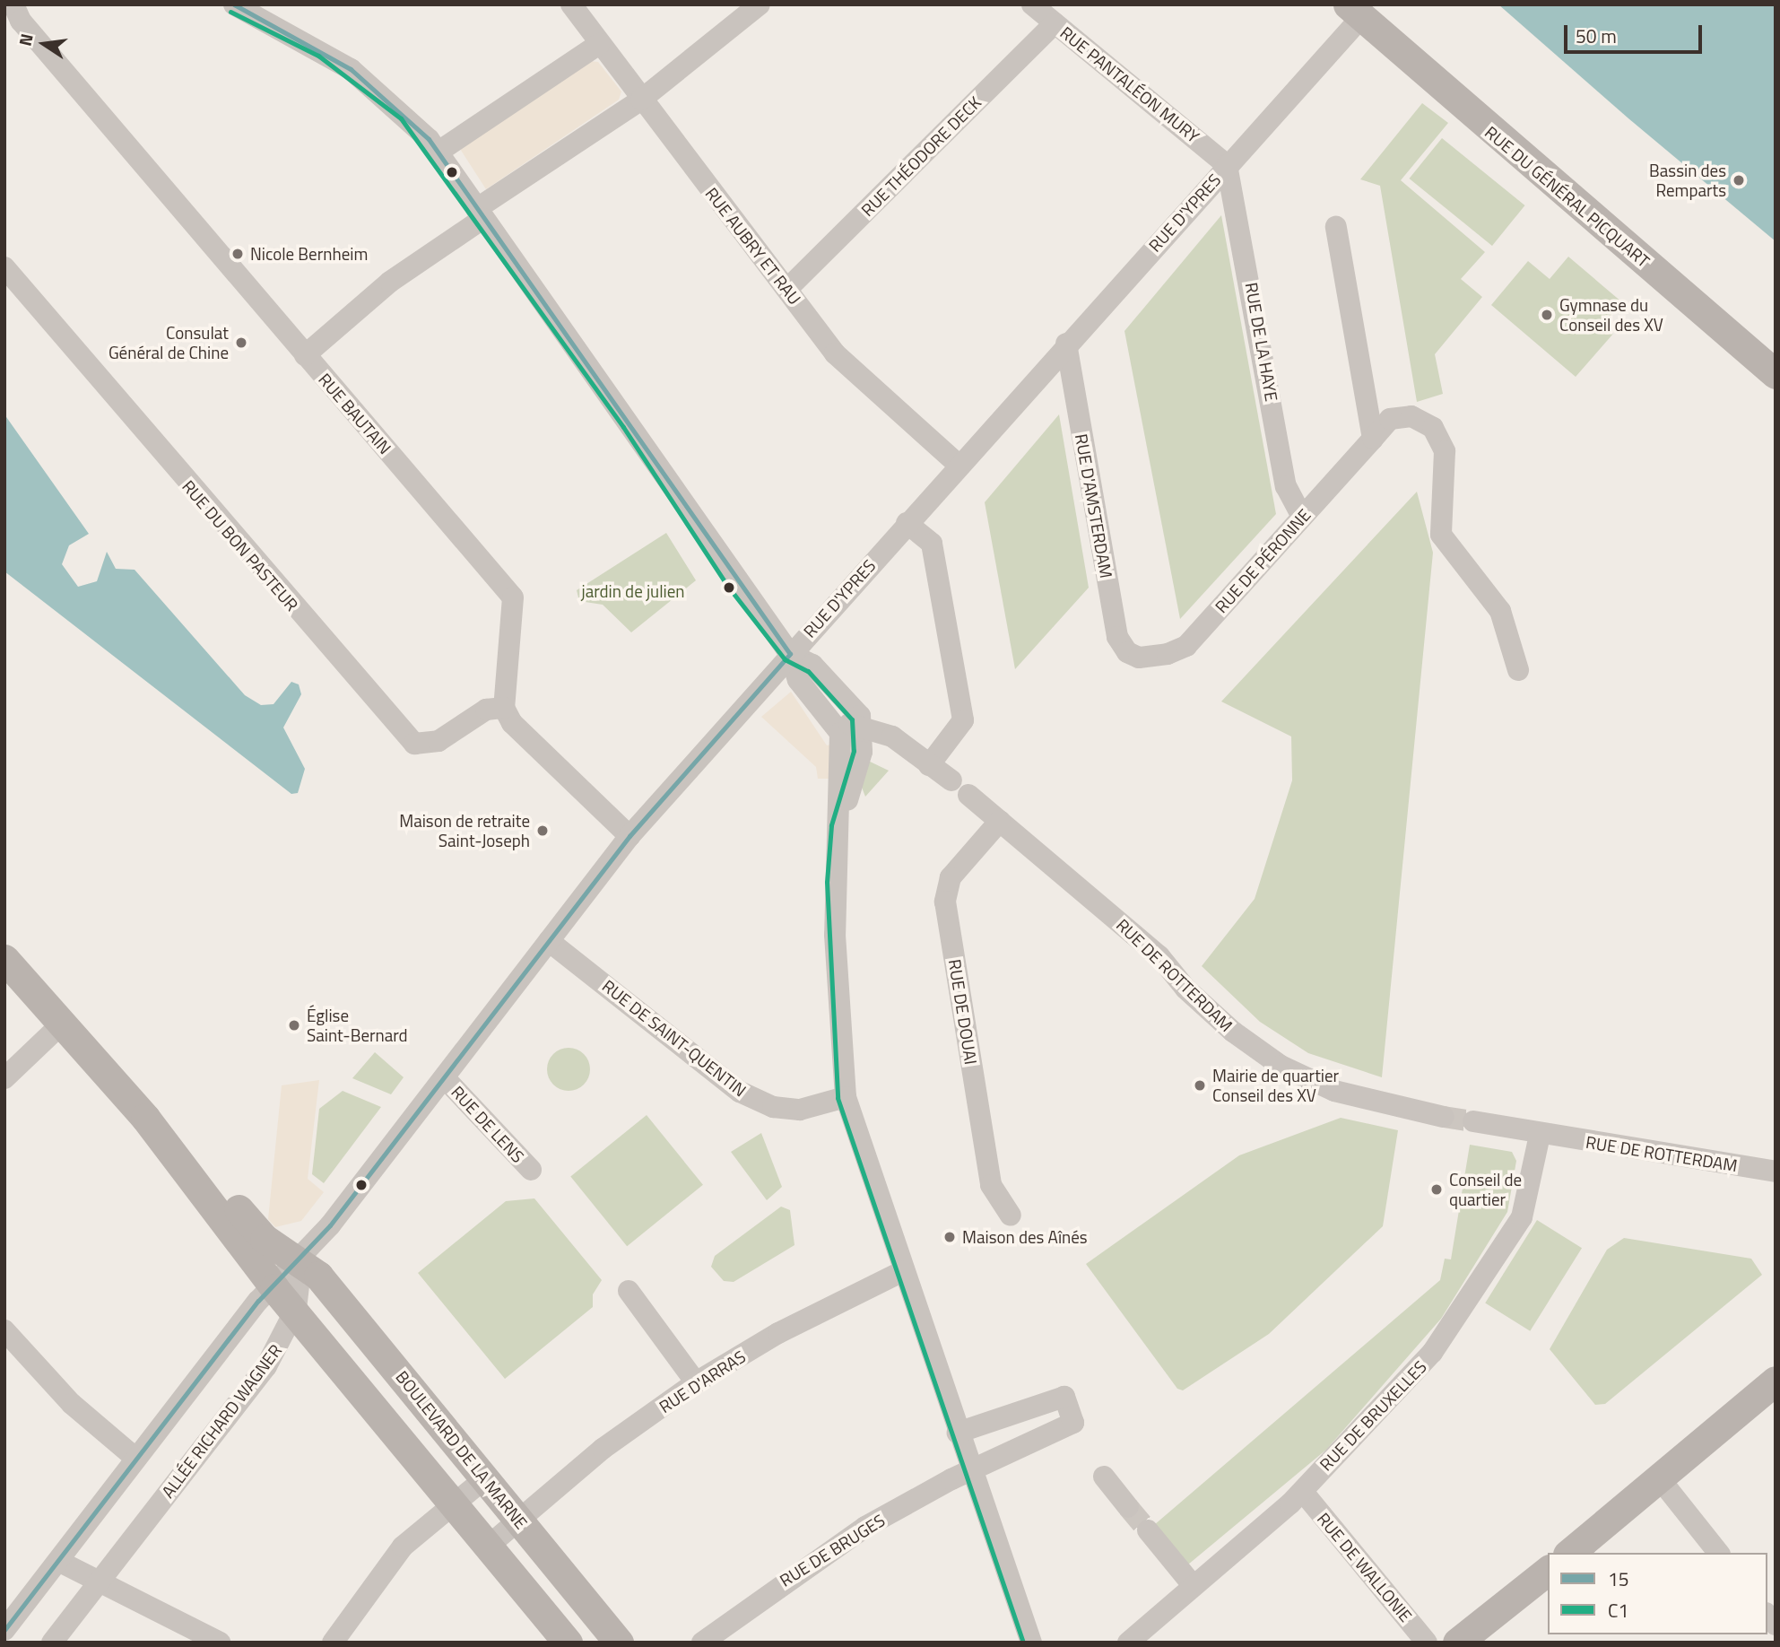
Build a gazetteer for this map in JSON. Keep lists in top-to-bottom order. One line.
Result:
{"streets":{"street":["RUE PANTALÉON MURY","RUE THÉODORE DECK","RUE DU GÉNÉRAL PICQUART","RUE D'YPRES","RUE AUBRY ET RAU","RUE DE LA HAYE","RUE BAUTAIN","RUE D'AMSTERDAM","RUE DU BON PASTEUR","RUE DE PÉRONNE","RUE DE ROTTERDAM","RUE DE DOUAI","RUE DE SAINT-QUENTIN","RUE DE LENS","RUE D'ARRAS","RUE DE BRUXELLES","ALLÉE RICHARD WAGNER","BOULEVARD DE LA MARNE","RUE DE BRUGES","RUE DE WALLONIE"]},"crossings":[["RUE PANTALÉON MURY","RUE THÉODORE DECK"],["RUE PANTALÉON MURY","RUE D'YPRES"],["RUE PANTALÉON MURY","RUE DE LA HAYE"],["RUE THÉODORE DECK","RUE AUBRY ET RAU"],["RUE DU GÉNÉRAL PICQUART","RUE D'YPRES"],["RUE D'YPRES","RUE AUBRY ET RAU"],["RUE D'YPRES","RUE DE LA HAYE"],["RUE D'YPRES","RUE D'AMSTERDAM"],["RUE D'YPRES","RUE DE SAINT-QUENTIN"],["RUE D'YPRES","RUE DE LENS"],["RUE D'YPRES","ALLÉE RICHARD WAGNER"],["RUE D'YPRES","BOULEVARD DE LA MARNE"],["RUE DE LA HAYE","RUE DE PÉRONNE"],["RUE BAUTAIN","RUE DU BON PASTEUR"],["RUE D'AMSTERDAM","RUE DE PÉRONNE"],["RUE DE ROTTERDAM","RUE DE DOUAI"],["RUE DE ROTTERDAM","RUE DE BRUXELLES"],["RUE D'ARRAS","BOULEVARD DE LA MARNE"],["RUE DE BRUXELLES","RUE DE WALLONIE"],["ALLÉE RICHARD WAGNER","BOULEVARD DE LA MARNE"]],"parks":["jardin de julien"],"places":["Bassin des Remparts","Nicole Bernheim","Gymnase du Conseil des XV","Consulat Général de Chine","Maison de retraite Saint-Joseph","Église Saint-Bernard","Mairie de quartier Conseil des XV","Conseil de quartier","Maison des Aînés"],"lines":["transit line 15","transit line C1"],"legend":["15","C1"],"scale_bar":"50 m","north":"left"}
